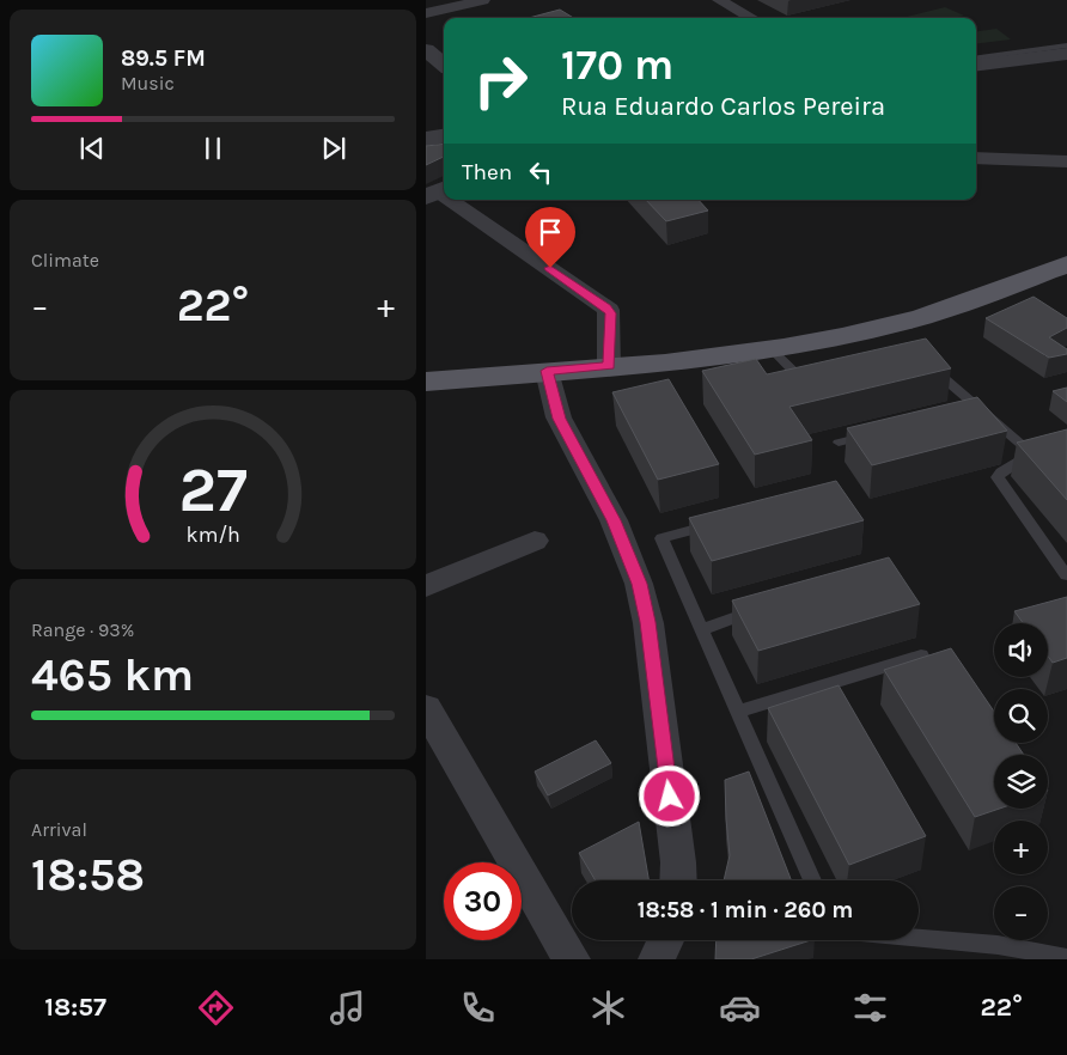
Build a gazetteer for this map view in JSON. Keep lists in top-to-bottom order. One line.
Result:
{"page":{"turn":["170 m","Rua Eduardo Carlos Pereira"],"song":["89.5 FM","Music"],"then":"Then","tile":["Climate",["Range · 93%","465 km"],["Arrival","18:58"]],"heat":["−","22°","+"],"map_buttons":["+","−"],"limit":"30","trip":"18:58 · 1 min · 260 m","tabs":["18:57","22°"],"gauge":["27","km/h"]}}
